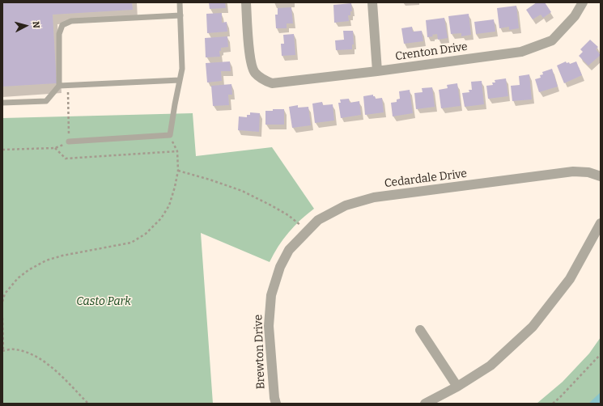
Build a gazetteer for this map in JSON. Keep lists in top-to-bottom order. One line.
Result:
{"streets":{"street":["Crenton Drive","Cedardale Drive","Brewton Drive"]},"crossings":[["Cedardale Drive","Brewton Drive"]],"parks":["Casto Park"],"north":"right"}
